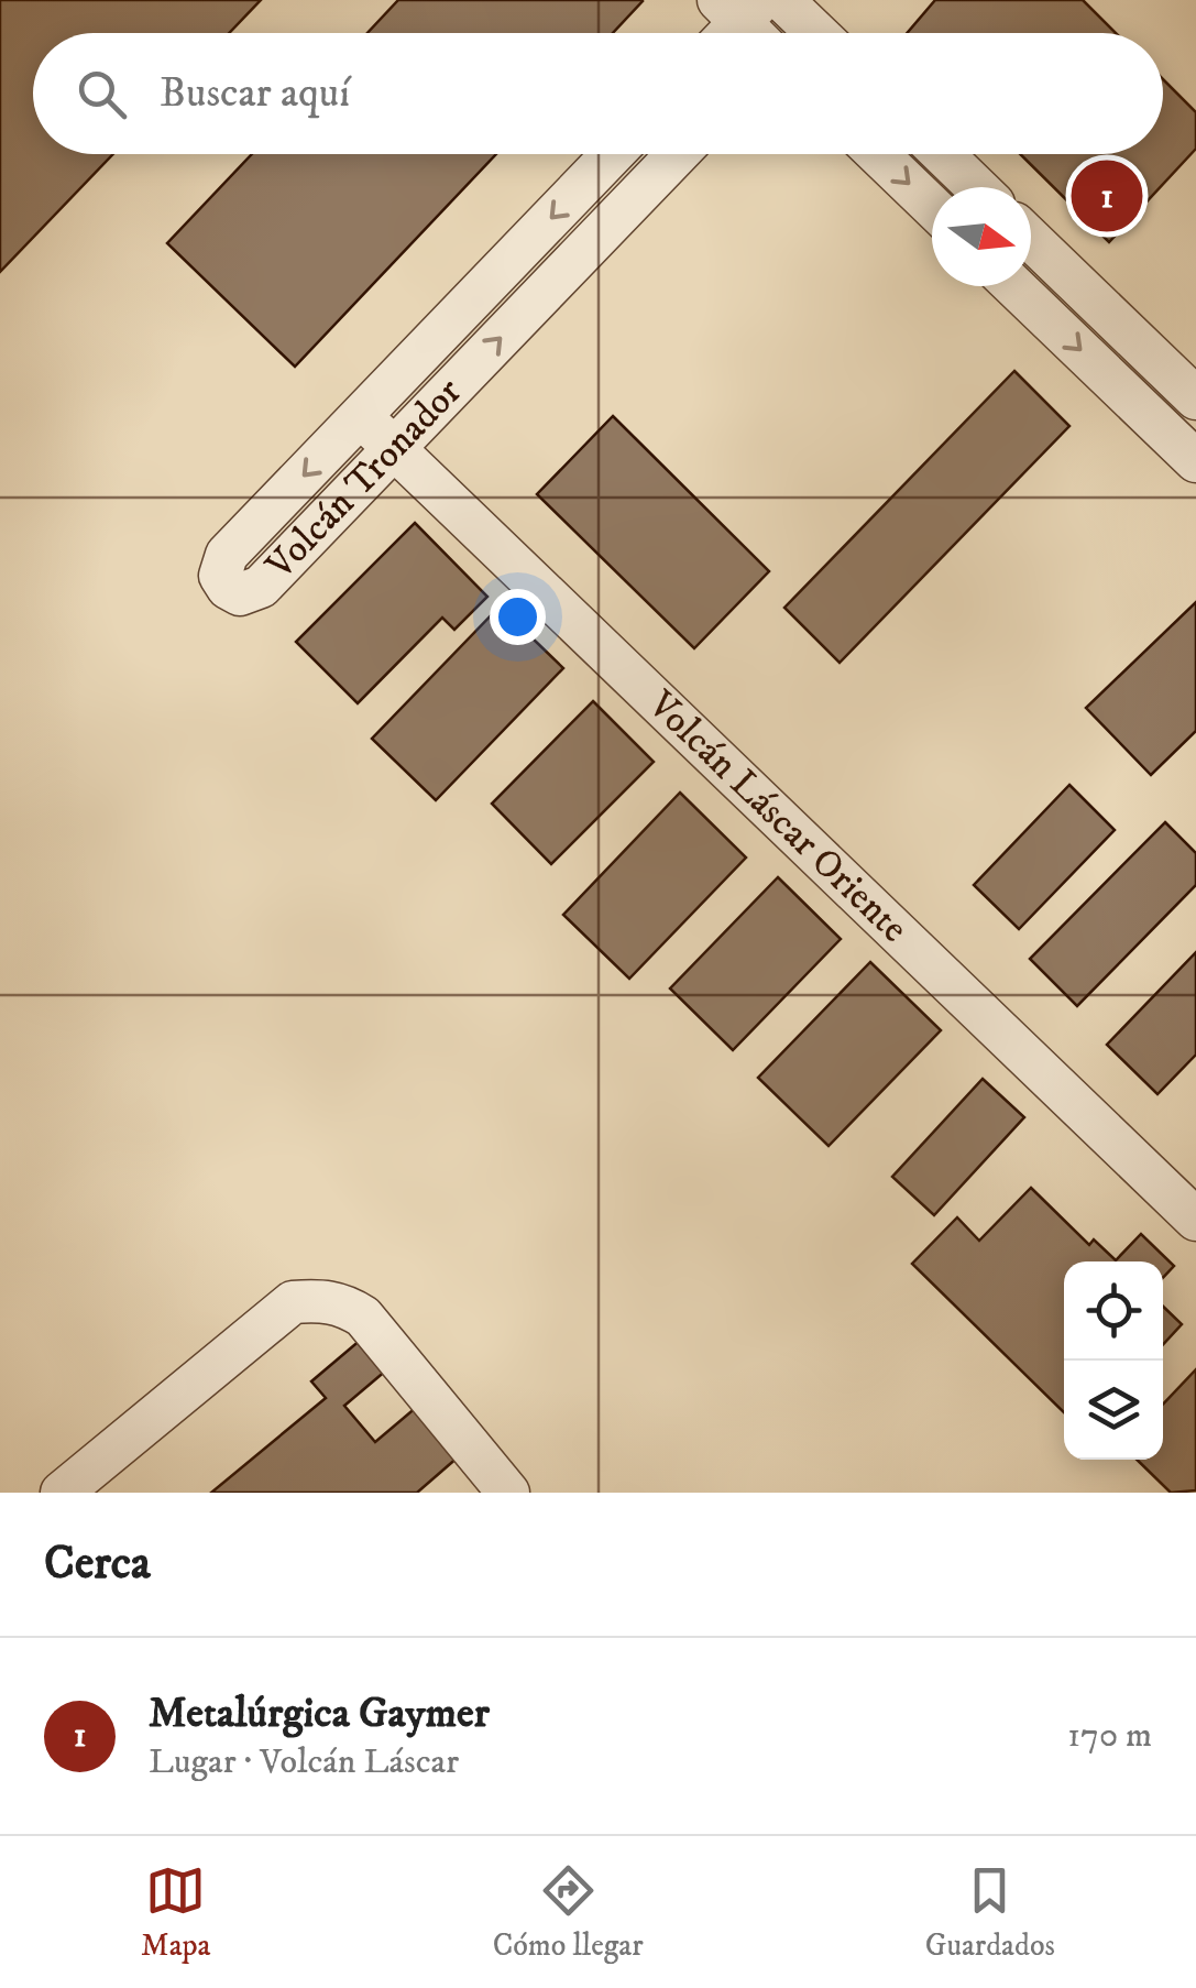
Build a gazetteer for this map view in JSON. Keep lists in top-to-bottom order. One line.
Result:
{"streets":{"street":["Volcán Tronador","Volcán Láscar Oriente"]},"crossings":[["Volcán Tronador","Volcán Láscar Oriente"]],"north":"right","page":{"search":"Buscar aquí","pins":"1","heading":"Cerca","list":[{"mark":"1","name":"Metalúrgica Gaymer","note":"Lugar · Volcán Láscar","value":"170 m"}],"nav":["Mapa","Cómo llegar","Guardados"]}}
